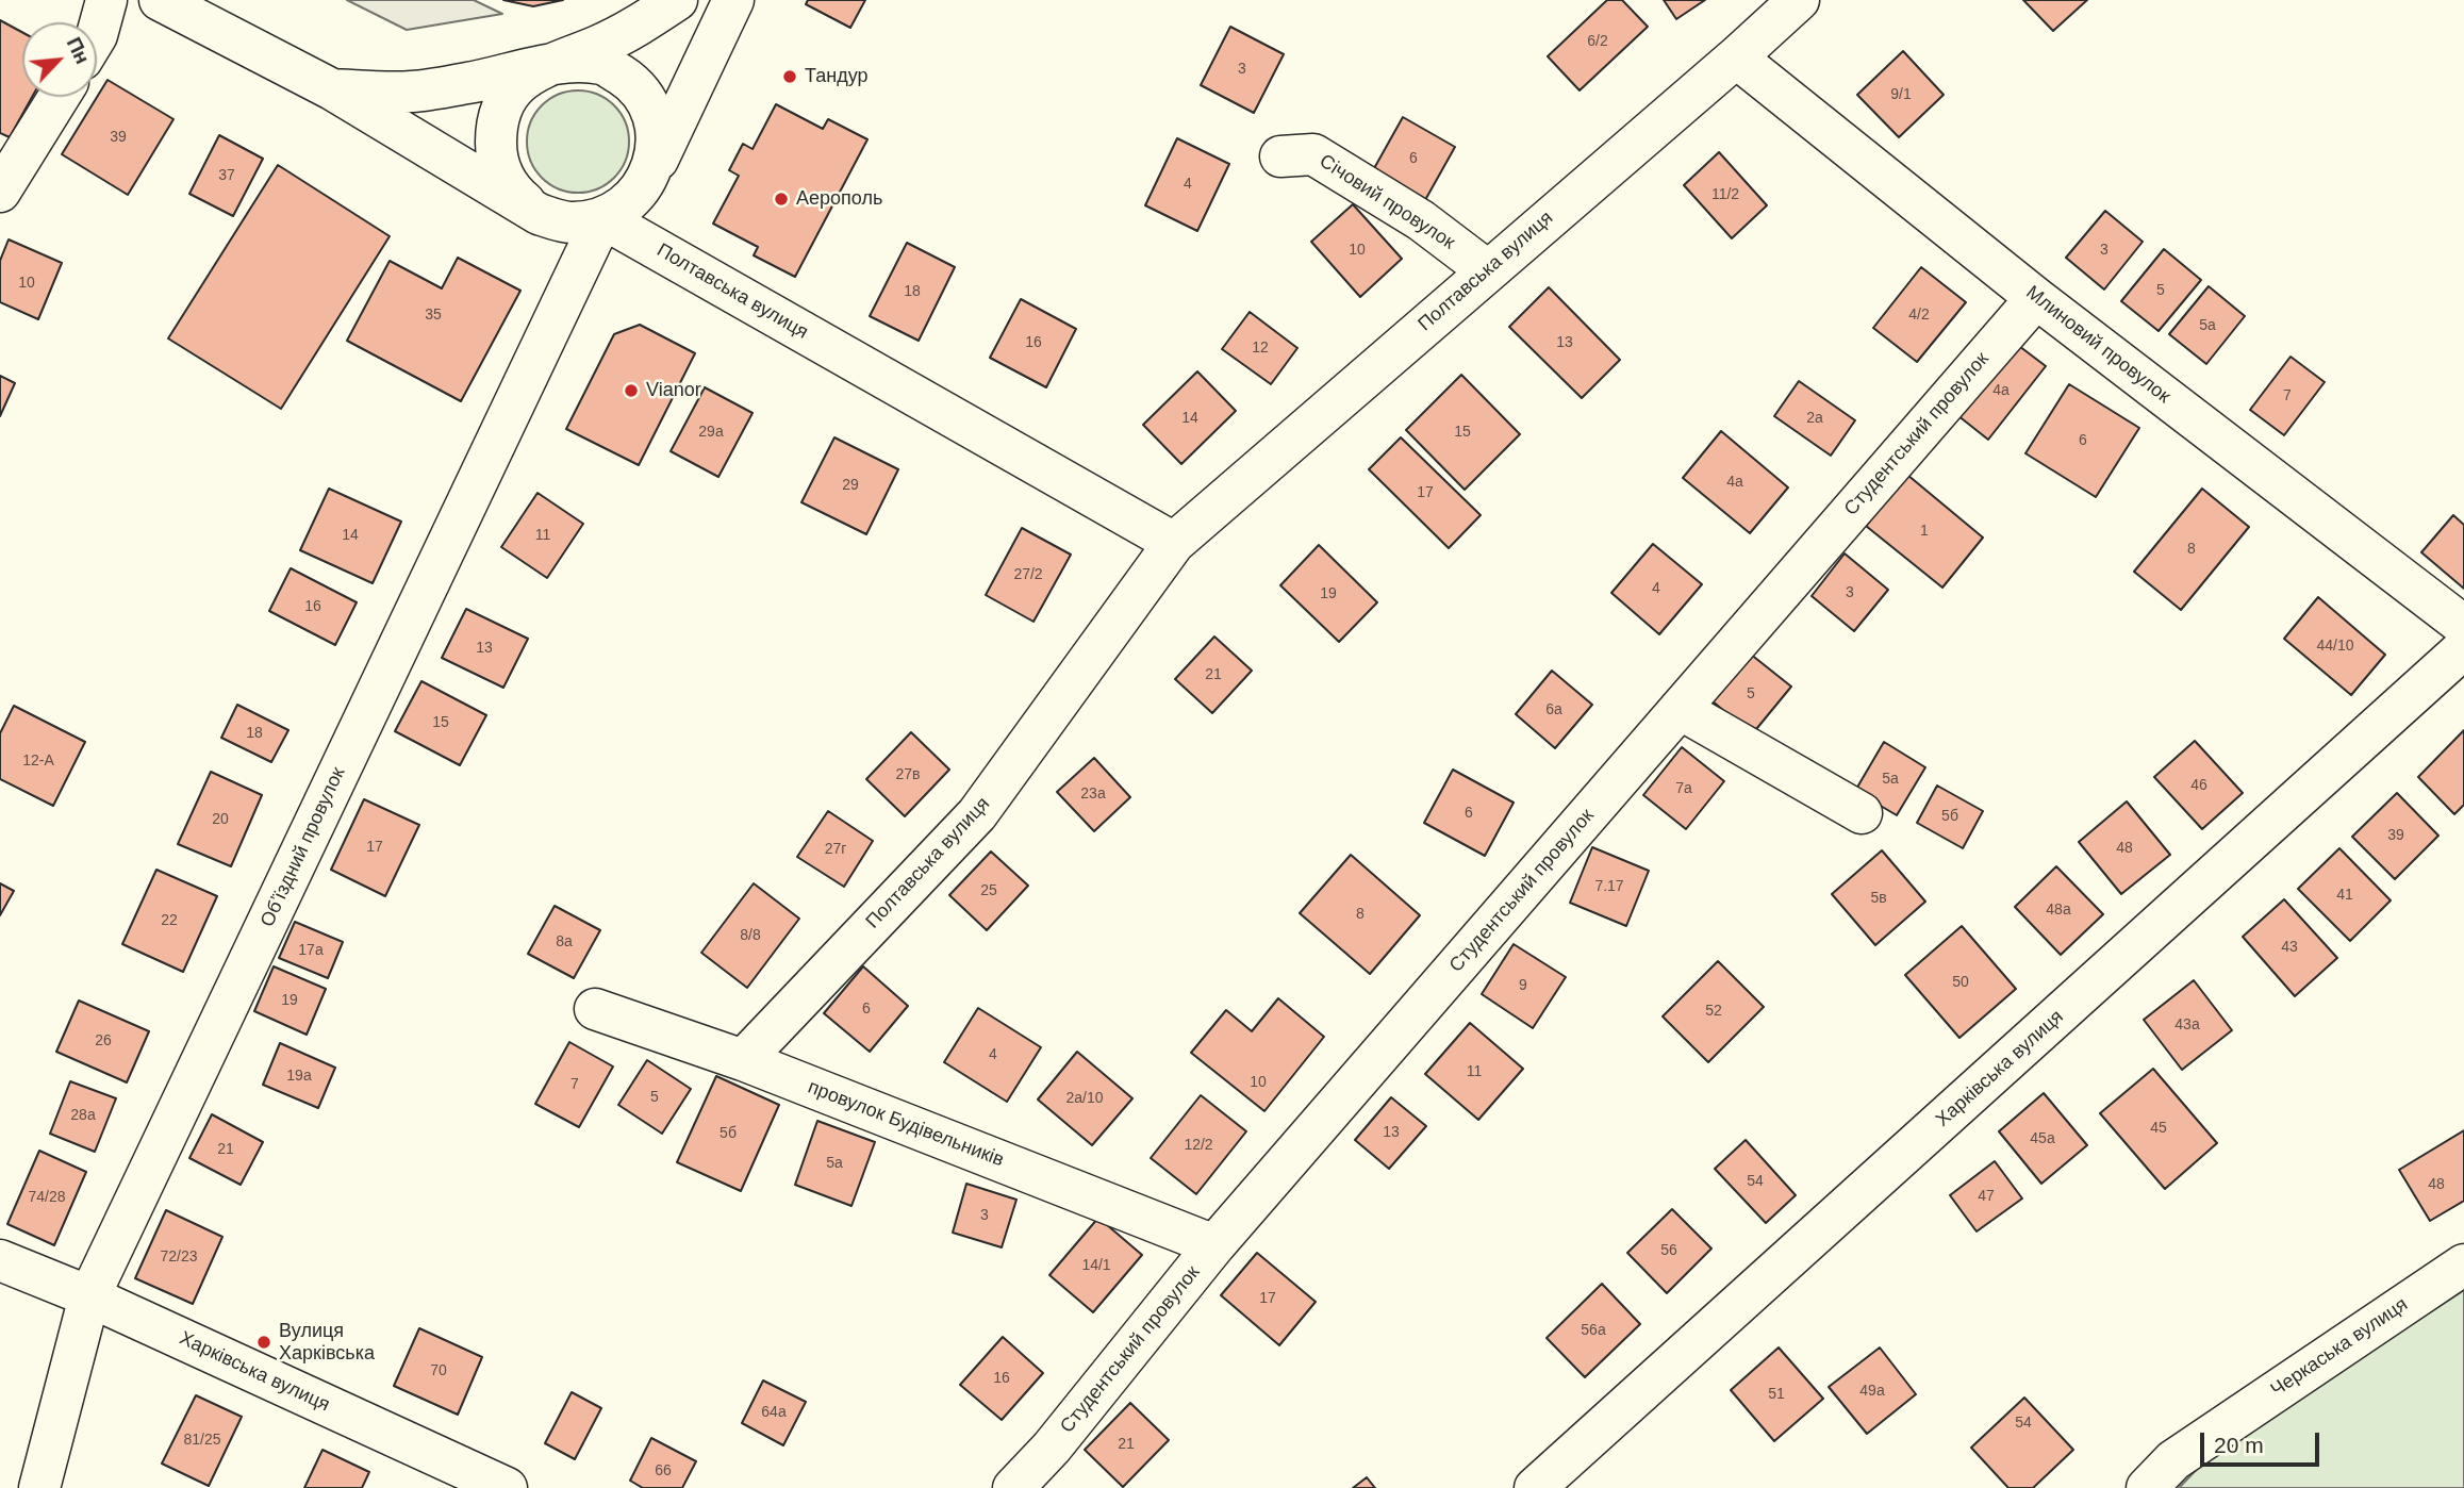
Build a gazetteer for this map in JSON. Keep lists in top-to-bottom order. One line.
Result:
{"streets":{"street":["Січовий провулок","Полтавська вулиця","Млиновий провулок","Студентський провулок","Обʼїздний провулок","Харківська вулиця","провулок Будівельників","Черкаська вулиця"]},"crossings":[["Січовий провулок","Полтавська вулиця"],["Полтавська вулиця","Млиновий провулок"],["Полтавська вулиця","Обʼїздний провулок"],["Полтавська вулиця","провулок Будівельників"],["Млиновий провулок","Студентський провулок"],["Студентський провулок","провулок Будівельників"],["Обʼїздний провулок","Харківська вулиця"]],"places":["Тандур","Аерополь","Vianor","Вулиця Харківська"],"house_numbers":["6/2","3","9/1","39","6","37","4","11/2","10","3","10","5","18","35","4/2","5а","16","13","12","4а","7","14","2а","29а","15","6","4а","29","17","1","14","11","8","27/2","4","3","19","16","44/10","13","21","5","6а","15","18","12-А","27в","5а","46","7а","23а","6","5б","20","39","17","48","27г","7.17","25","41","5в","48а","8","22","8/8","8а","43","17а","50","9","19","6","52","43а","26","4","11","19а","10","7","5","2а/10","28а","45","13","5б","45а","12/2","21","5а","54","48","47","74/28","3","56","72/23","14/1","17","56а","70","16","49а","51","64а","54","81/25","21","66"],"scale_bar":"20 m","north":"top right"}
